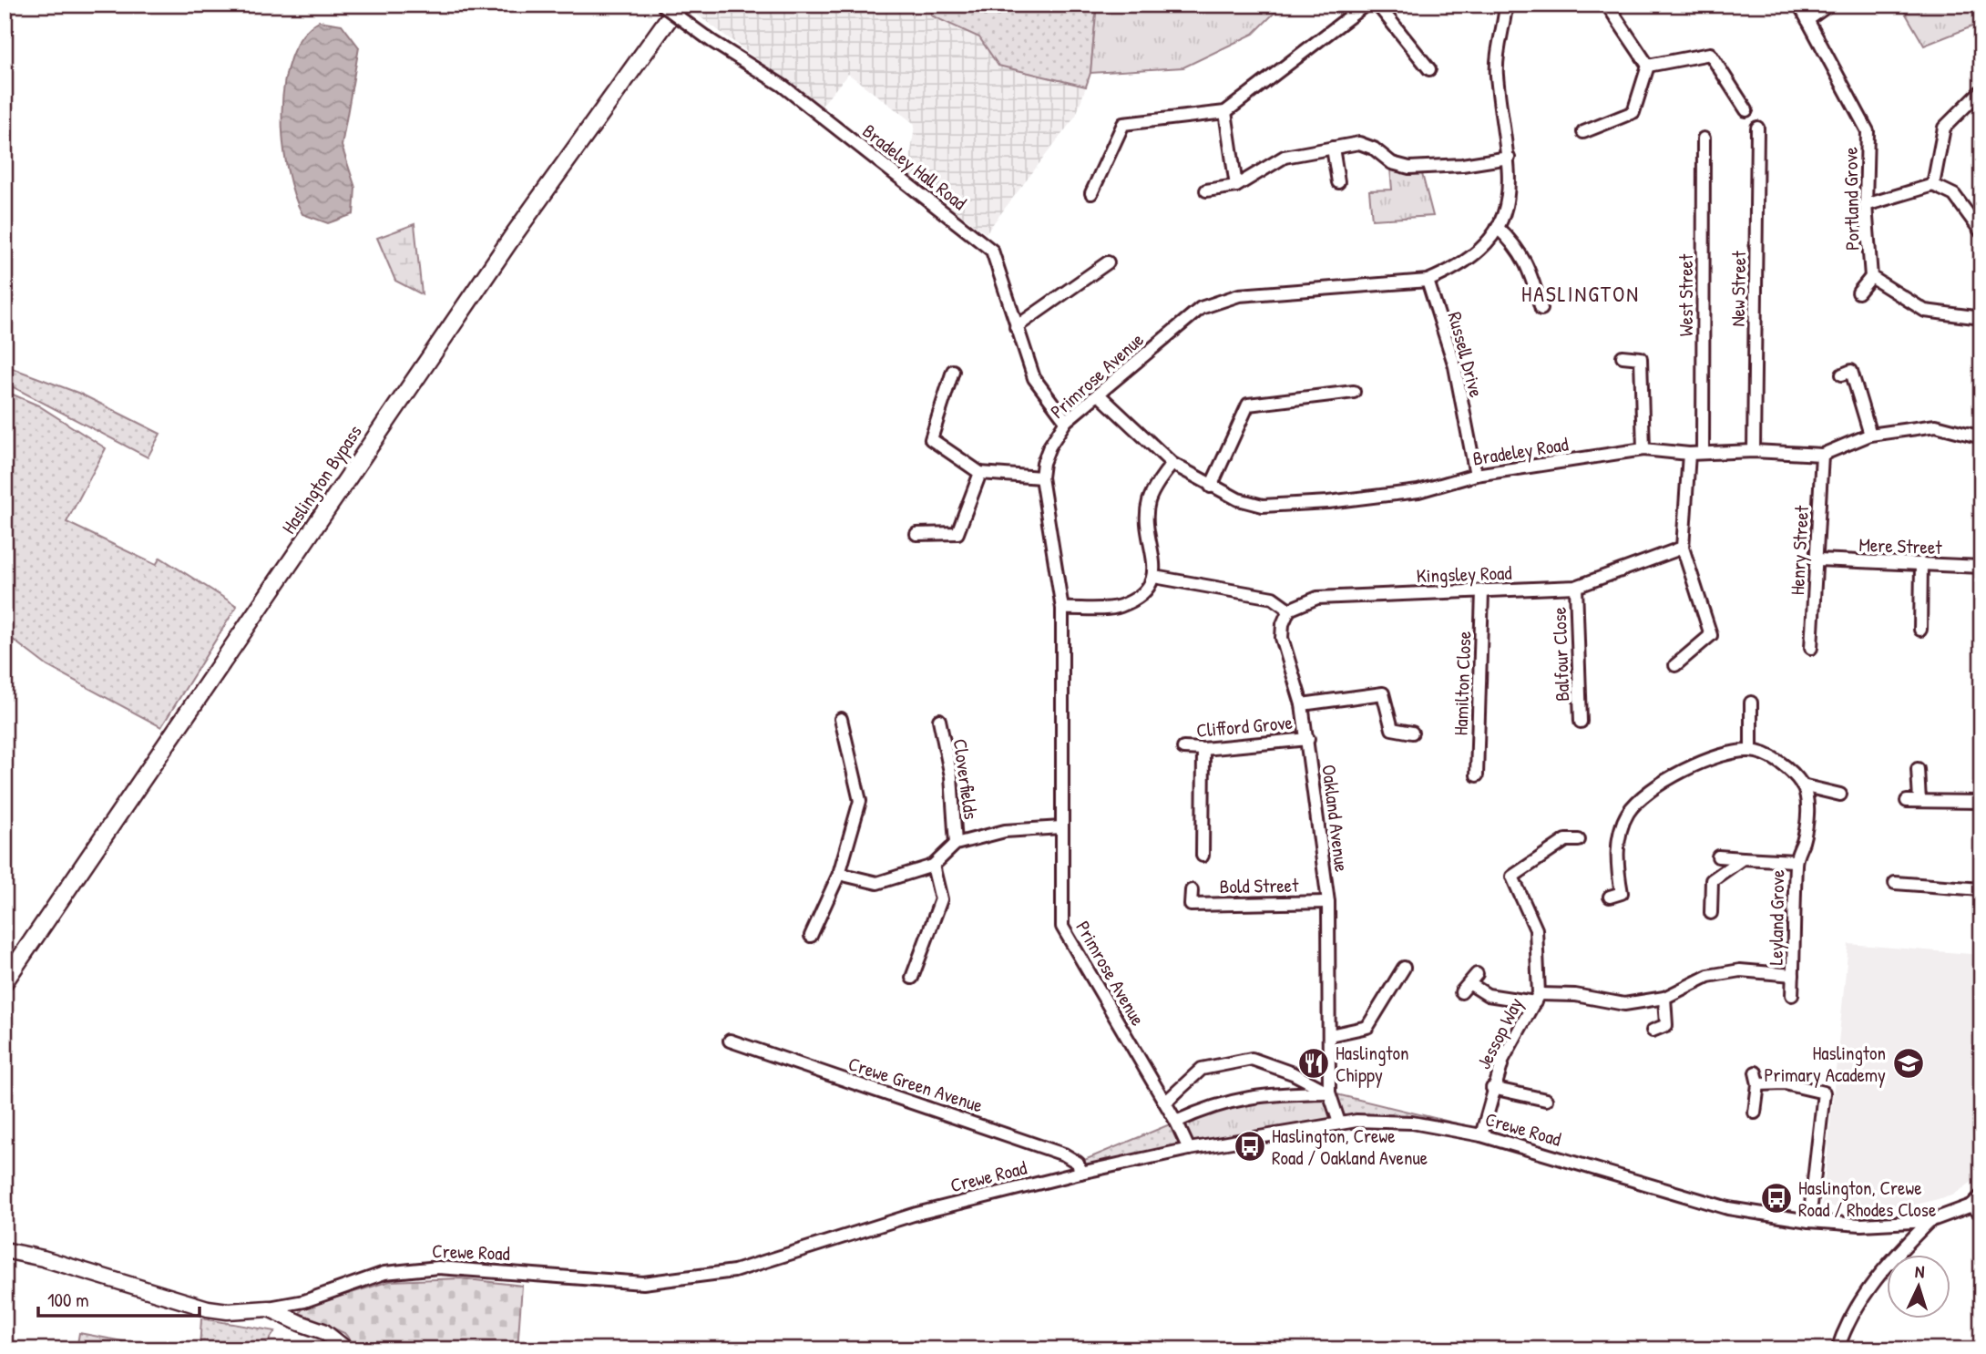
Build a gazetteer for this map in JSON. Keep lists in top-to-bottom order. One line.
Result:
{"streets":{"highway":["Haslington Bypass"],"main road":["Crewe Road"],"street":["Bradeley Hall Road","Portland Grove","New Street","West Street","Russell Drive","Primrose Avenue","Bradeley Road","Mere Street","Henry Street","Kingsley Road","Balfour Close","Hamilton Close","Clifford Grove","Cloverfields","Oakland Avenue","Bold Street","Leyland Grove","Jessop Way","Crewe Green Avenue"]},"crossings":[["Bradeley Hall Road","Primrose Avenue"],["New Street","Bradeley Road"],["West Street","Bradeley Road"],["Russell Drive","Primrose Avenue"],["Russell Drive","Bradeley Road"],["Primrose Avenue","Bradeley Road"],["Primrose Avenue","Cloverfields"],["Primrose Avenue","Crewe Road"],["Bradeley Road","Henry Street"],["Mere Street","Henry Street"],["Kingsley Road","Balfour Close"],["Kingsley Road","Hamilton Close"],["Kingsley Road","Oakland Avenue"],["Clifford Grove","Oakland Avenue"],["Oakland Avenue","Bold Street"],["Oakland Avenue","Crewe Road"],["Jessop Way","Crewe Road"],["Crewe Green Avenue","Crewe Road"]],"districts":["HASLINGTON"],"places":{"restaurant":["Haslington Chippy"],"school or university":["Haslington Primary Academy"],"bus stop":["Haslington, Crewe Road / Oakland Avenue","Haslington, Crewe Road / Rhodes Close"]},"scale_bar":"100 m","north":"top"}
